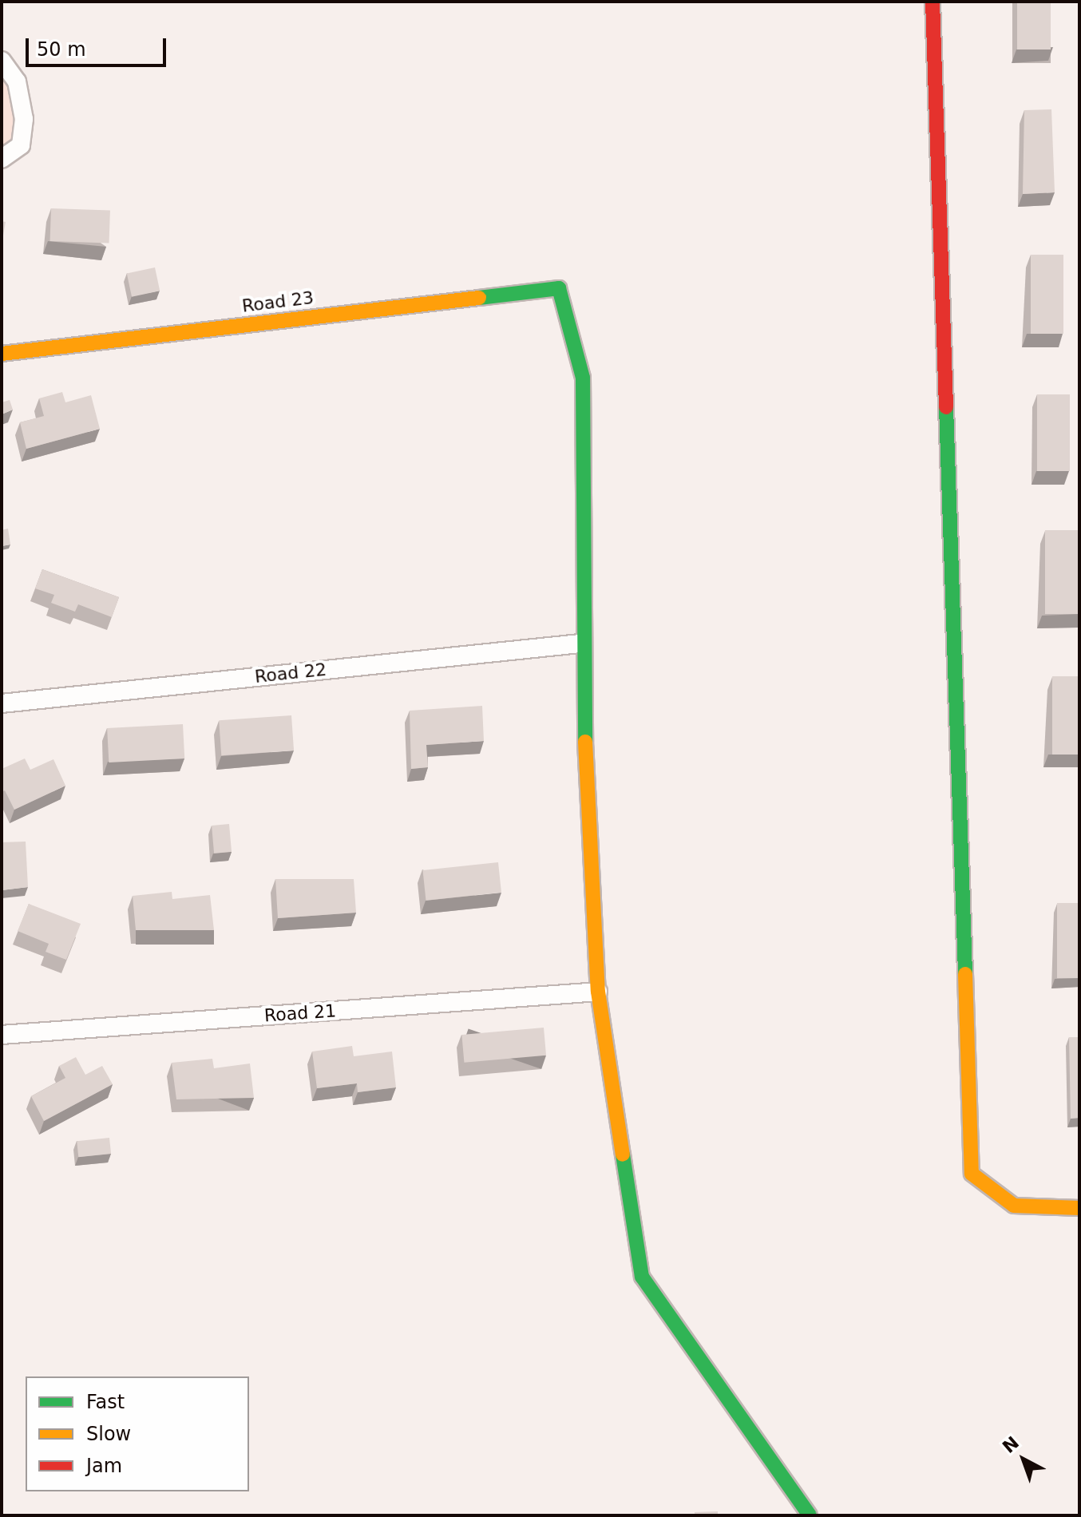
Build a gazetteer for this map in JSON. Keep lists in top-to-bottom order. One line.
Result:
{"streets":{"street":["Road 23","Road 22","Road 21"]},"crossings":[["Road 23","Road 22"]],"legend":["Fast","Slow","Jam"],"scale_bar":"50 m","north":"top left"}
